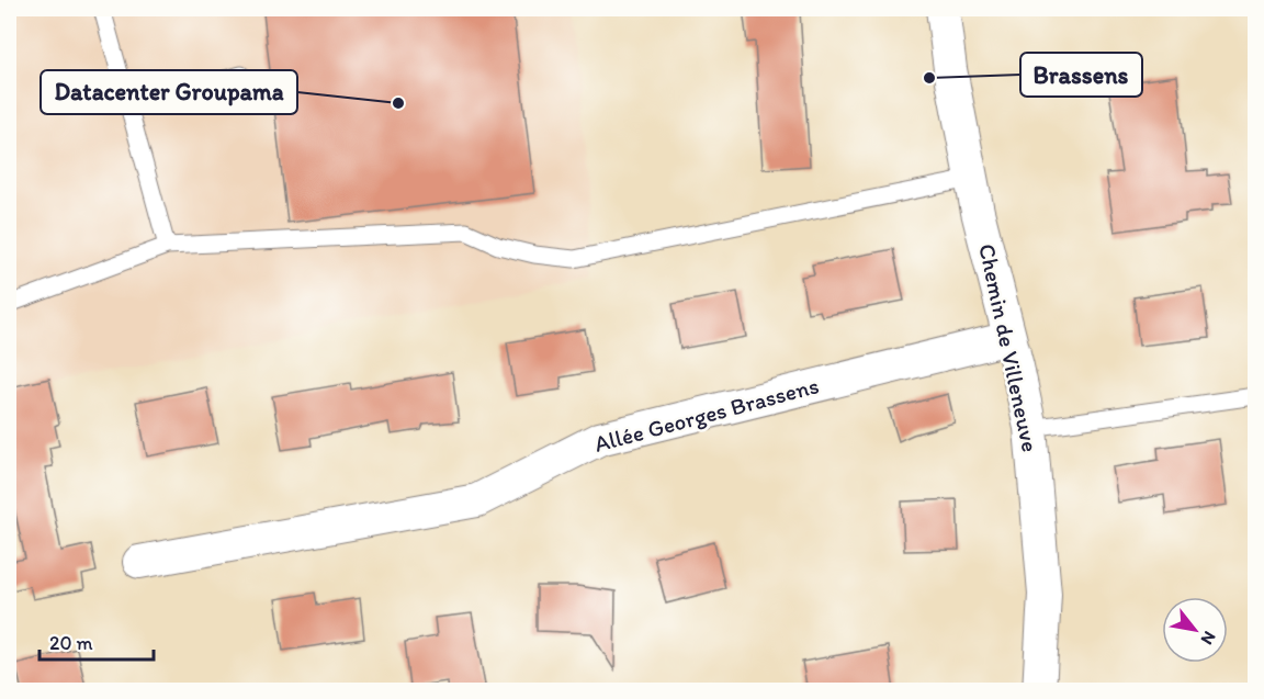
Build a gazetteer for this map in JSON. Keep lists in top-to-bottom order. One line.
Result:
{"streets":{"street":["Chemin de Villeneuve","Allée Georges Brassens"]},"crossings":[["Chemin de Villeneuve","Allée Georges Brassens"]],"places":["Brassens","Datacenter Groupama"],"scale_bar":"20 m","north":"bottom right"}
